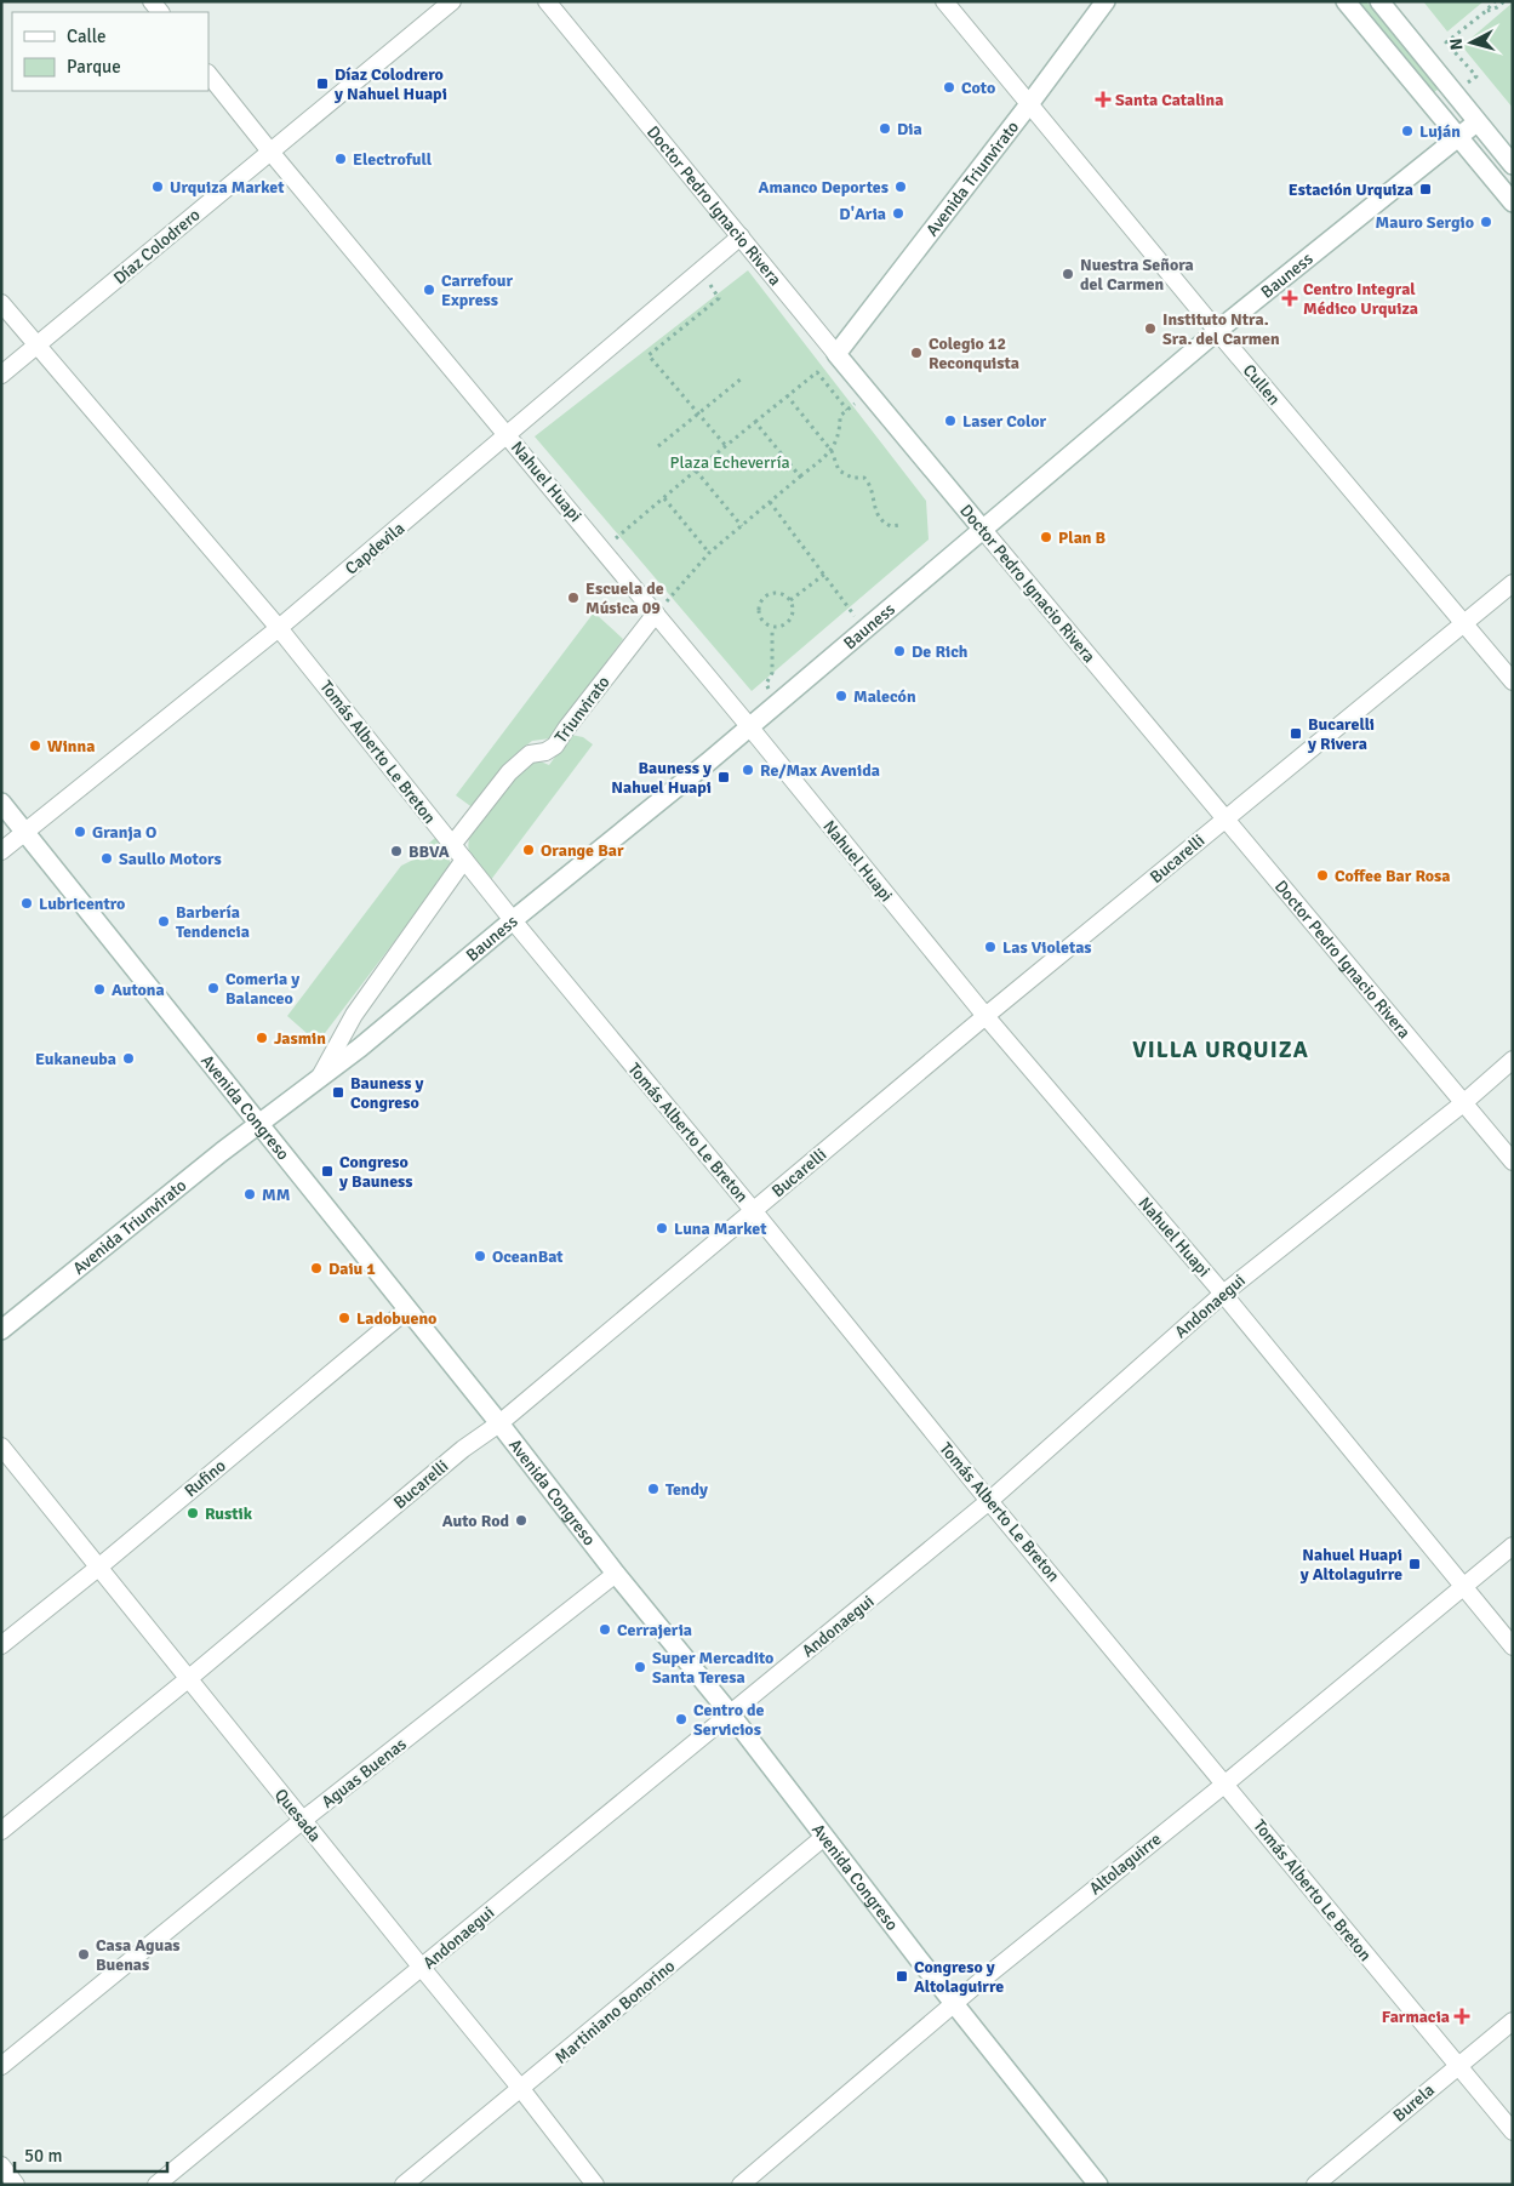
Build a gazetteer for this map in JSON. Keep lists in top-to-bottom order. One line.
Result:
{"streets":{"main road":["Avenida Triunvirato","Doctor Pedro Ignacio Rivera","Bauness","Avenida Congreso"],"street":["Díaz Colodrero","Cullen","Nahuel Huapi","Capdevila","Triunvirato","Tomás Alberto Le Breton","Bucarelli","Andonaegui","Rufino","Aguas Buenas","Quesada","Altolaguirre","Martiniano Bonorino","Burela"]},"crossings":[["Avenida Triunvirato","Doctor Pedro Ignacio Rivera"],["Avenida Triunvirato","Bauness"],["Avenida Triunvirato","Cullen"],["Avenida Triunvirato","Avenida Congreso"],["Doctor Pedro Ignacio Rivera","Bauness"],["Doctor Pedro Ignacio Rivera","Capdevila"],["Doctor Pedro Ignacio Rivera","Bucarelli"],["Doctor Pedro Ignacio Rivera","Andonaegui"],["Díaz Colodrero","Nahuel Huapi"],["Díaz Colodrero","Tomás Alberto Le Breton"],["Bauness","Cullen"],["Bauness","Nahuel Huapi"],["Bauness","Tomás Alberto Le Breton"],["Bauness","Avenida Congreso"],["Cullen","Bucarelli"],["Nahuel Huapi","Capdevila"],["Nahuel Huapi","Triunvirato"],["Nahuel Huapi","Bucarelli"],["Nahuel Huapi","Andonaegui"],["Nahuel Huapi","Altolaguirre"],["Capdevila","Tomás Alberto Le Breton"],["Capdevila","Avenida Congreso"],["Triunvirato","Tomás Alberto Le Breton"],["Tomás Alberto Le Breton","Bucarelli"],["Tomás Alberto Le Breton","Andonaegui"],["Tomás Alberto Le Breton","Altolaguirre"],["Tomás Alberto Le Breton","Burela"],["Bucarelli","Avenida Congreso"],["Bucarelli","Quesada"],["Avenida Congreso","Andonaegui"],["Avenida Congreso","Rufino"],["Avenida Congreso","Aguas Buenas"],["Avenida Congreso","Altolaguirre"],["Avenida Congreso","Martiniano Bonorino"],["Andonaegui","Quesada"],["Rufino","Quesada"],["Aguas Buenas","Quesada"],["Quesada","Martiniano Bonorino"]],"districts":["VILLA URQUIZA"],"parks":["Plaza Echeverría"],"places":{"transit":["Díaz Colodrero y Nahuel Huapi","Estación Urquiza","Bucarelli y Rivera","Bauness y Nahuel Huapi","Bauness y Congreso","Congreso y Bauness","Nahuel Huapi y Altolaguirre","Congreso y Altolaguirre"],"other":["Coto","Dia","Luján","Electrofull","Urquiza Market","Amanco Deportes","D'Aria","Mauro Sergio","Nuestra Señora del Carmen","Carrefour Express","Instituto Ntra. Sra. del Carmen","Colegio 12 Reconquista","Laser Color","Plan B","Escuela de Música 09","De Rich","Malecón","Winna","Re/Max Avenida","Granja O","Orange Bar","BBVA","Saullo Motors","Coffee Bar Rosa","Lubricentro","Barbería Tendencia","Las Violetas","Comeria y Balanceo","Autona","Jasmin","Eukaneuba","MM","Luna Market","OceanBat","Daiu 1","Ladobueno","Tendy","Rustik","Auto Rod","Cerrajeria","Super Mercadito Santa Teresa","Centro de Servicios","Casa Aguas Buenas"],"health":["Santa Catalina","Centro Integral Médico Urquiza","Farmacia"]},"legend":["Calle","Parque"],"scale_bar":"50 m","north":"left"}
